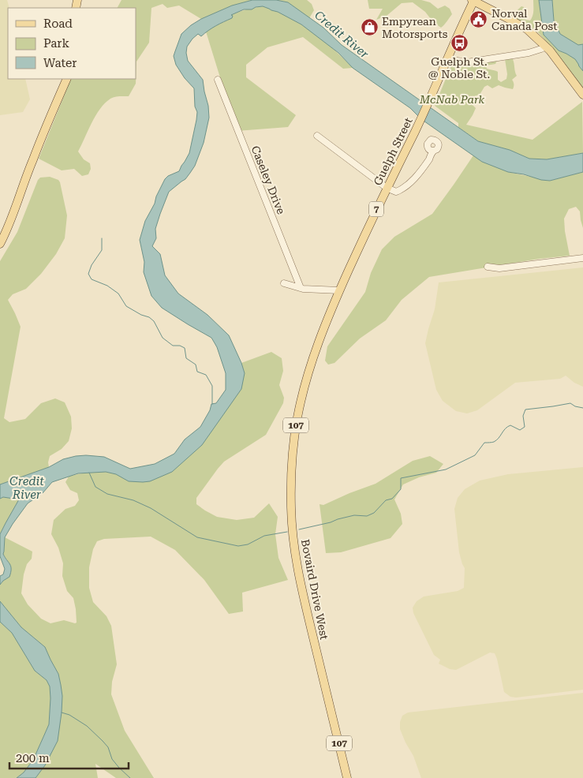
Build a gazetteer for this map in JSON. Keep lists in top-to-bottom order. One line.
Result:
{"streets":{"main road":["Guelph Street","7","107","Bovaird Drive West"],"street":["Caseley Drive"]},"crossings":[["Guelph Street","Bovaird Drive West"]],"water":["Credit River"],"parks":["McNab Park"],"places":{"public building":["Norval Canada Post"],"shop":["Empyrean Motorsports"],"bus stop":["Guelph St. @ Noble St."]},"legend":["Road","Park","Water"],"scale_bar":"200 m"}
